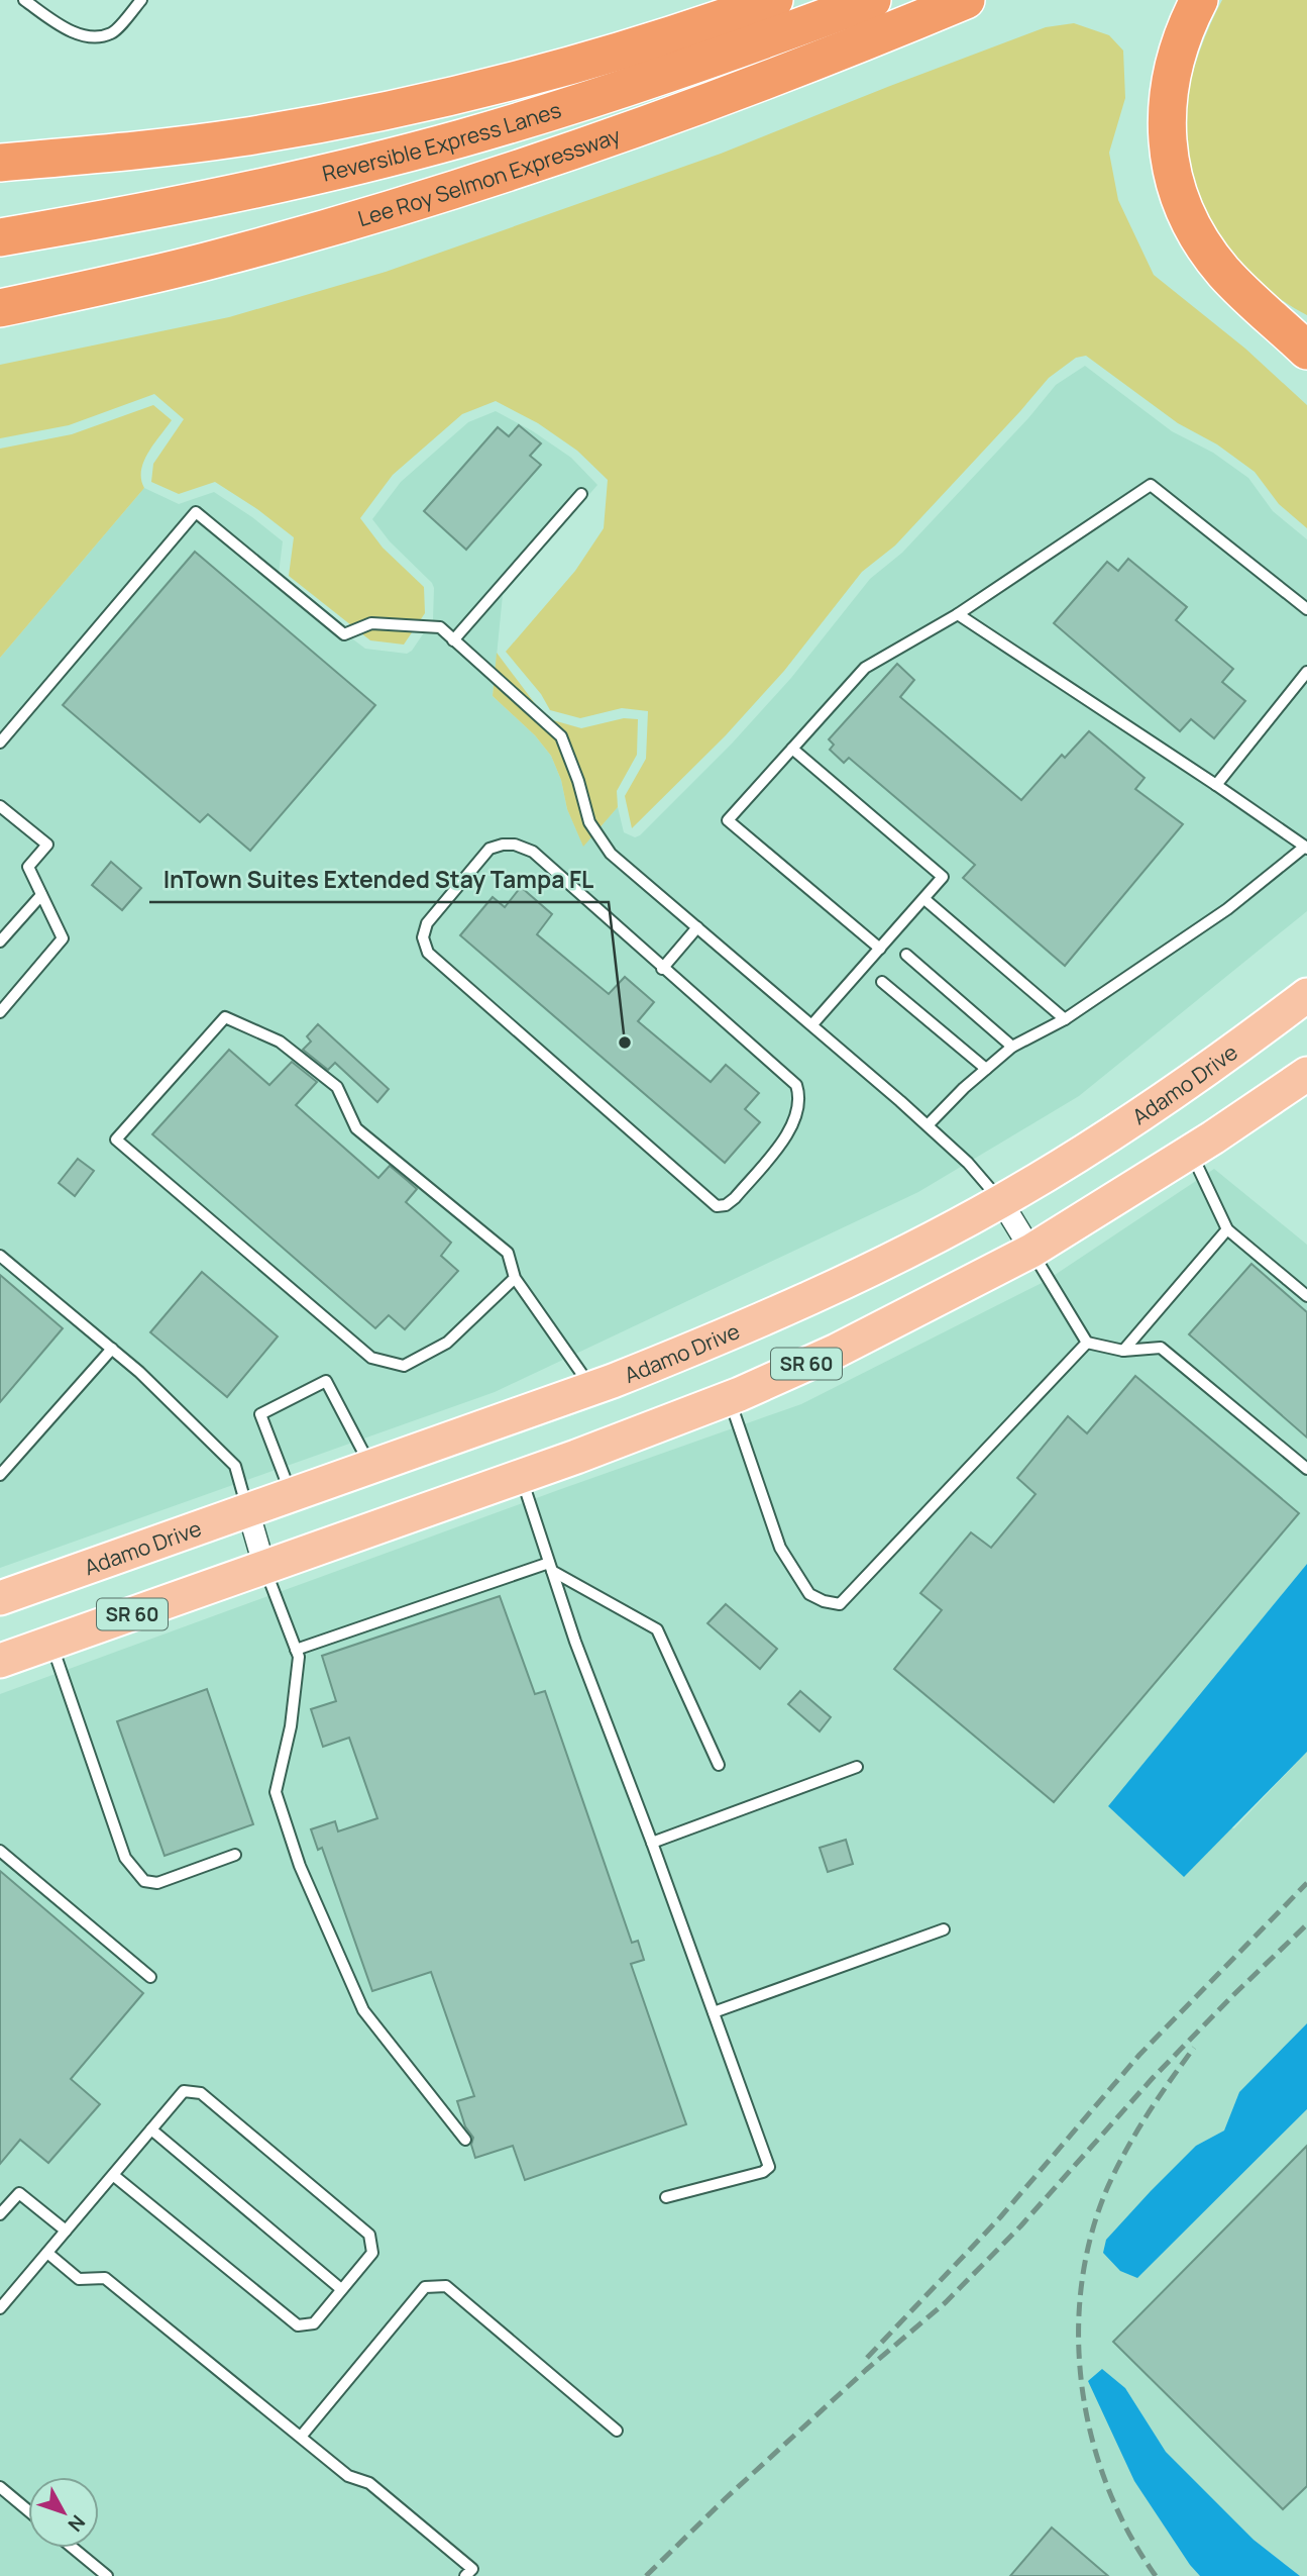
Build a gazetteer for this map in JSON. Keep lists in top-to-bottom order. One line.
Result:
{"streets":{"highway":["Reversible Express Lanes","Lee Roy Selmon Expressway"],"main road":["Adamo Drive","SR 60"]},"places":["InTown Suites Extended Stay Tampa FL"],"north":"bottom right"}
